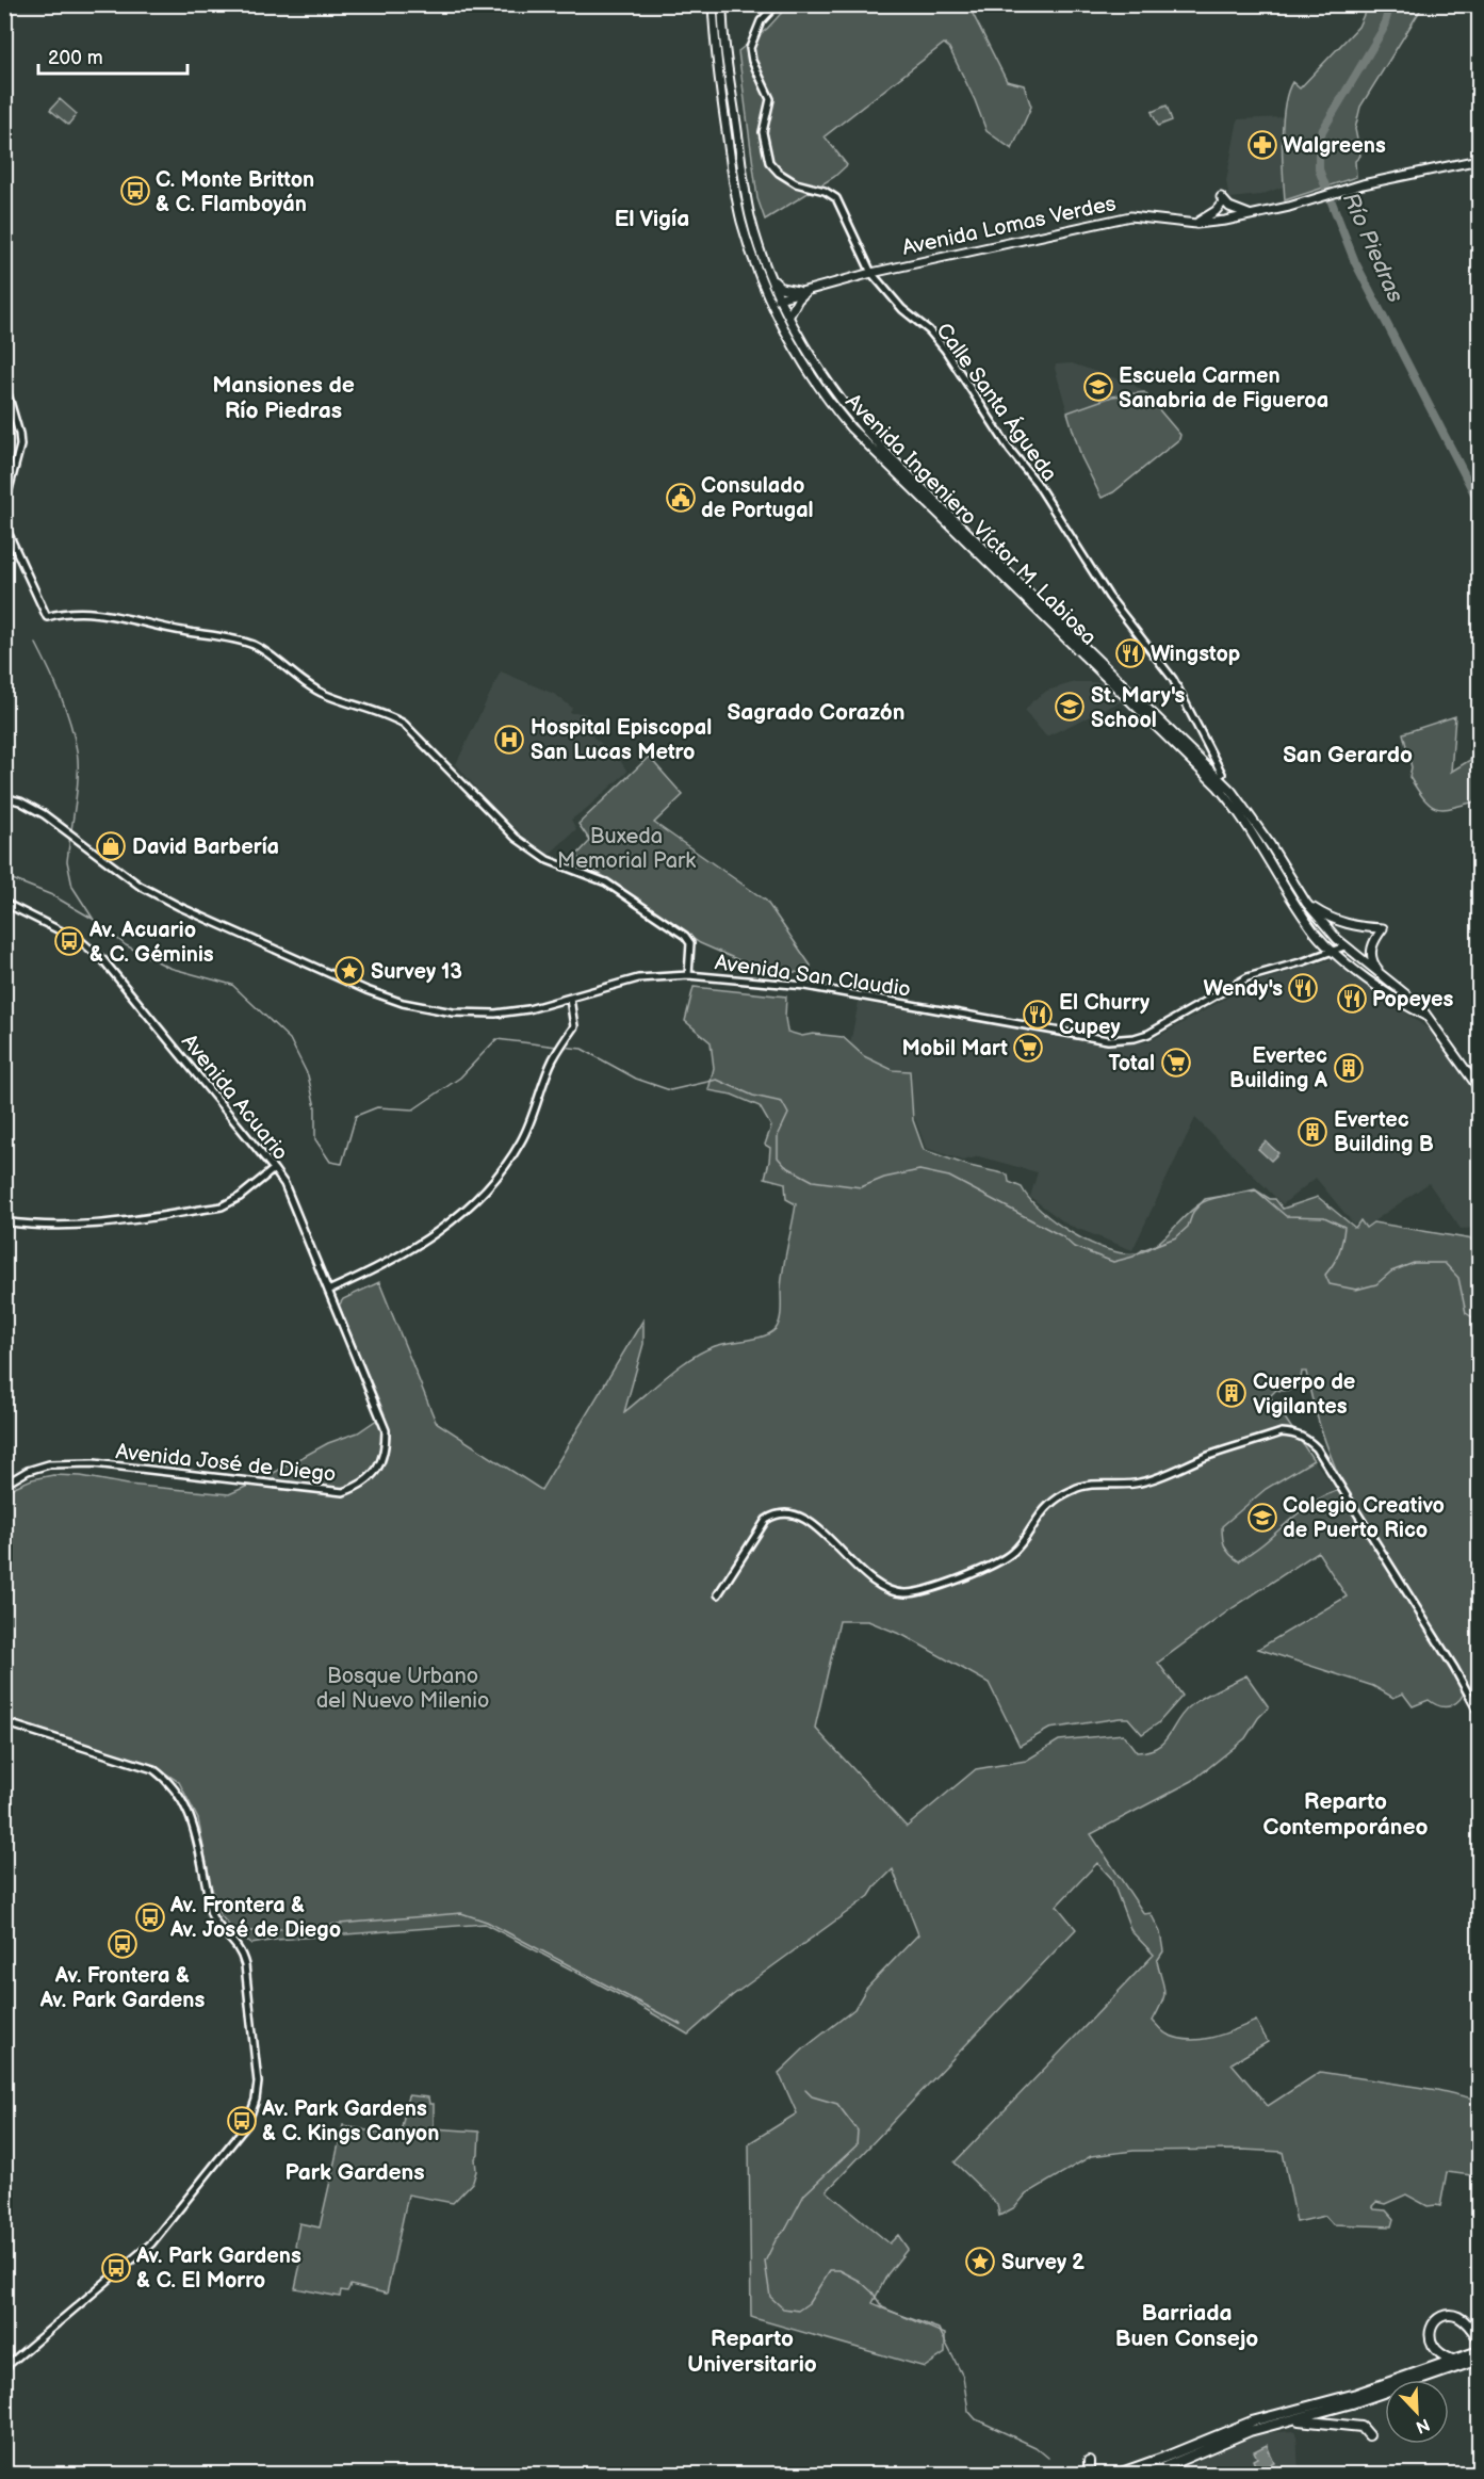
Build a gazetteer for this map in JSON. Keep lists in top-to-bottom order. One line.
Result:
{"streets":{"main road":["Avenida Lomas Verdes","Avenida Ingeniero Víctor M. Labiosa"],"street":["Calle Santa Águeda","Avenida San Claudio","Avenida Acuario","Avenida José de Diego"]},"crossings":[["Avenida Lomas Verdes","Calle Santa Águeda"],["Avenida Lomas Verdes","Avenida Ingeniero Víctor M. Labiosa"],["Avenida Ingeniero Víctor M. Labiosa","Avenida San Claudio"],["Avenida Acuario","Avenida José de Diego"]],"districts":["El Vigía","Mansiones de Río Piedras","Sagrado Corazón","San Gerardo","Reparto Contemporáneo","Park Gardens","Barriada Buen Consejo","Reparto Universitario"],"water":["Río Piedras"],"parks":["Buxeda Memorial Park","Bosque Urbano del Nuevo Milenio"],"places":{"pharmacy":["Walgreens"],"bus stop":["C. Monte Britton & C. Flamboyán","Av. Acuario & C. Géminis","Av. Frontera & Av. José de Diego","Av. Frontera & Av. Park Gardens","Av. Park Gardens & C. Kings Canyon","Av. Park Gardens & C. El Morro"],"school or university":["Escuela Carmen Sanabria de Figueroa","St. Mary's School","Colegio Creativo de Puerto Rico"],"public building":["Consulado de Portugal"],"restaurant":["Wingstop","Wendy's","Popeyes","El Churry Cupey"],"hospital":["Hospital Episcopal San Lucas Metro"],"shop":["David Barbería"],"place":["Survey 13","Survey 2"],"supermarket":["Mobil Mart","Total"],"building":["Evertec Building A","Evertec Building B","Cuerpo de Vigilantes"]},"scale_bar":"200 m","north":"bottom right"}
